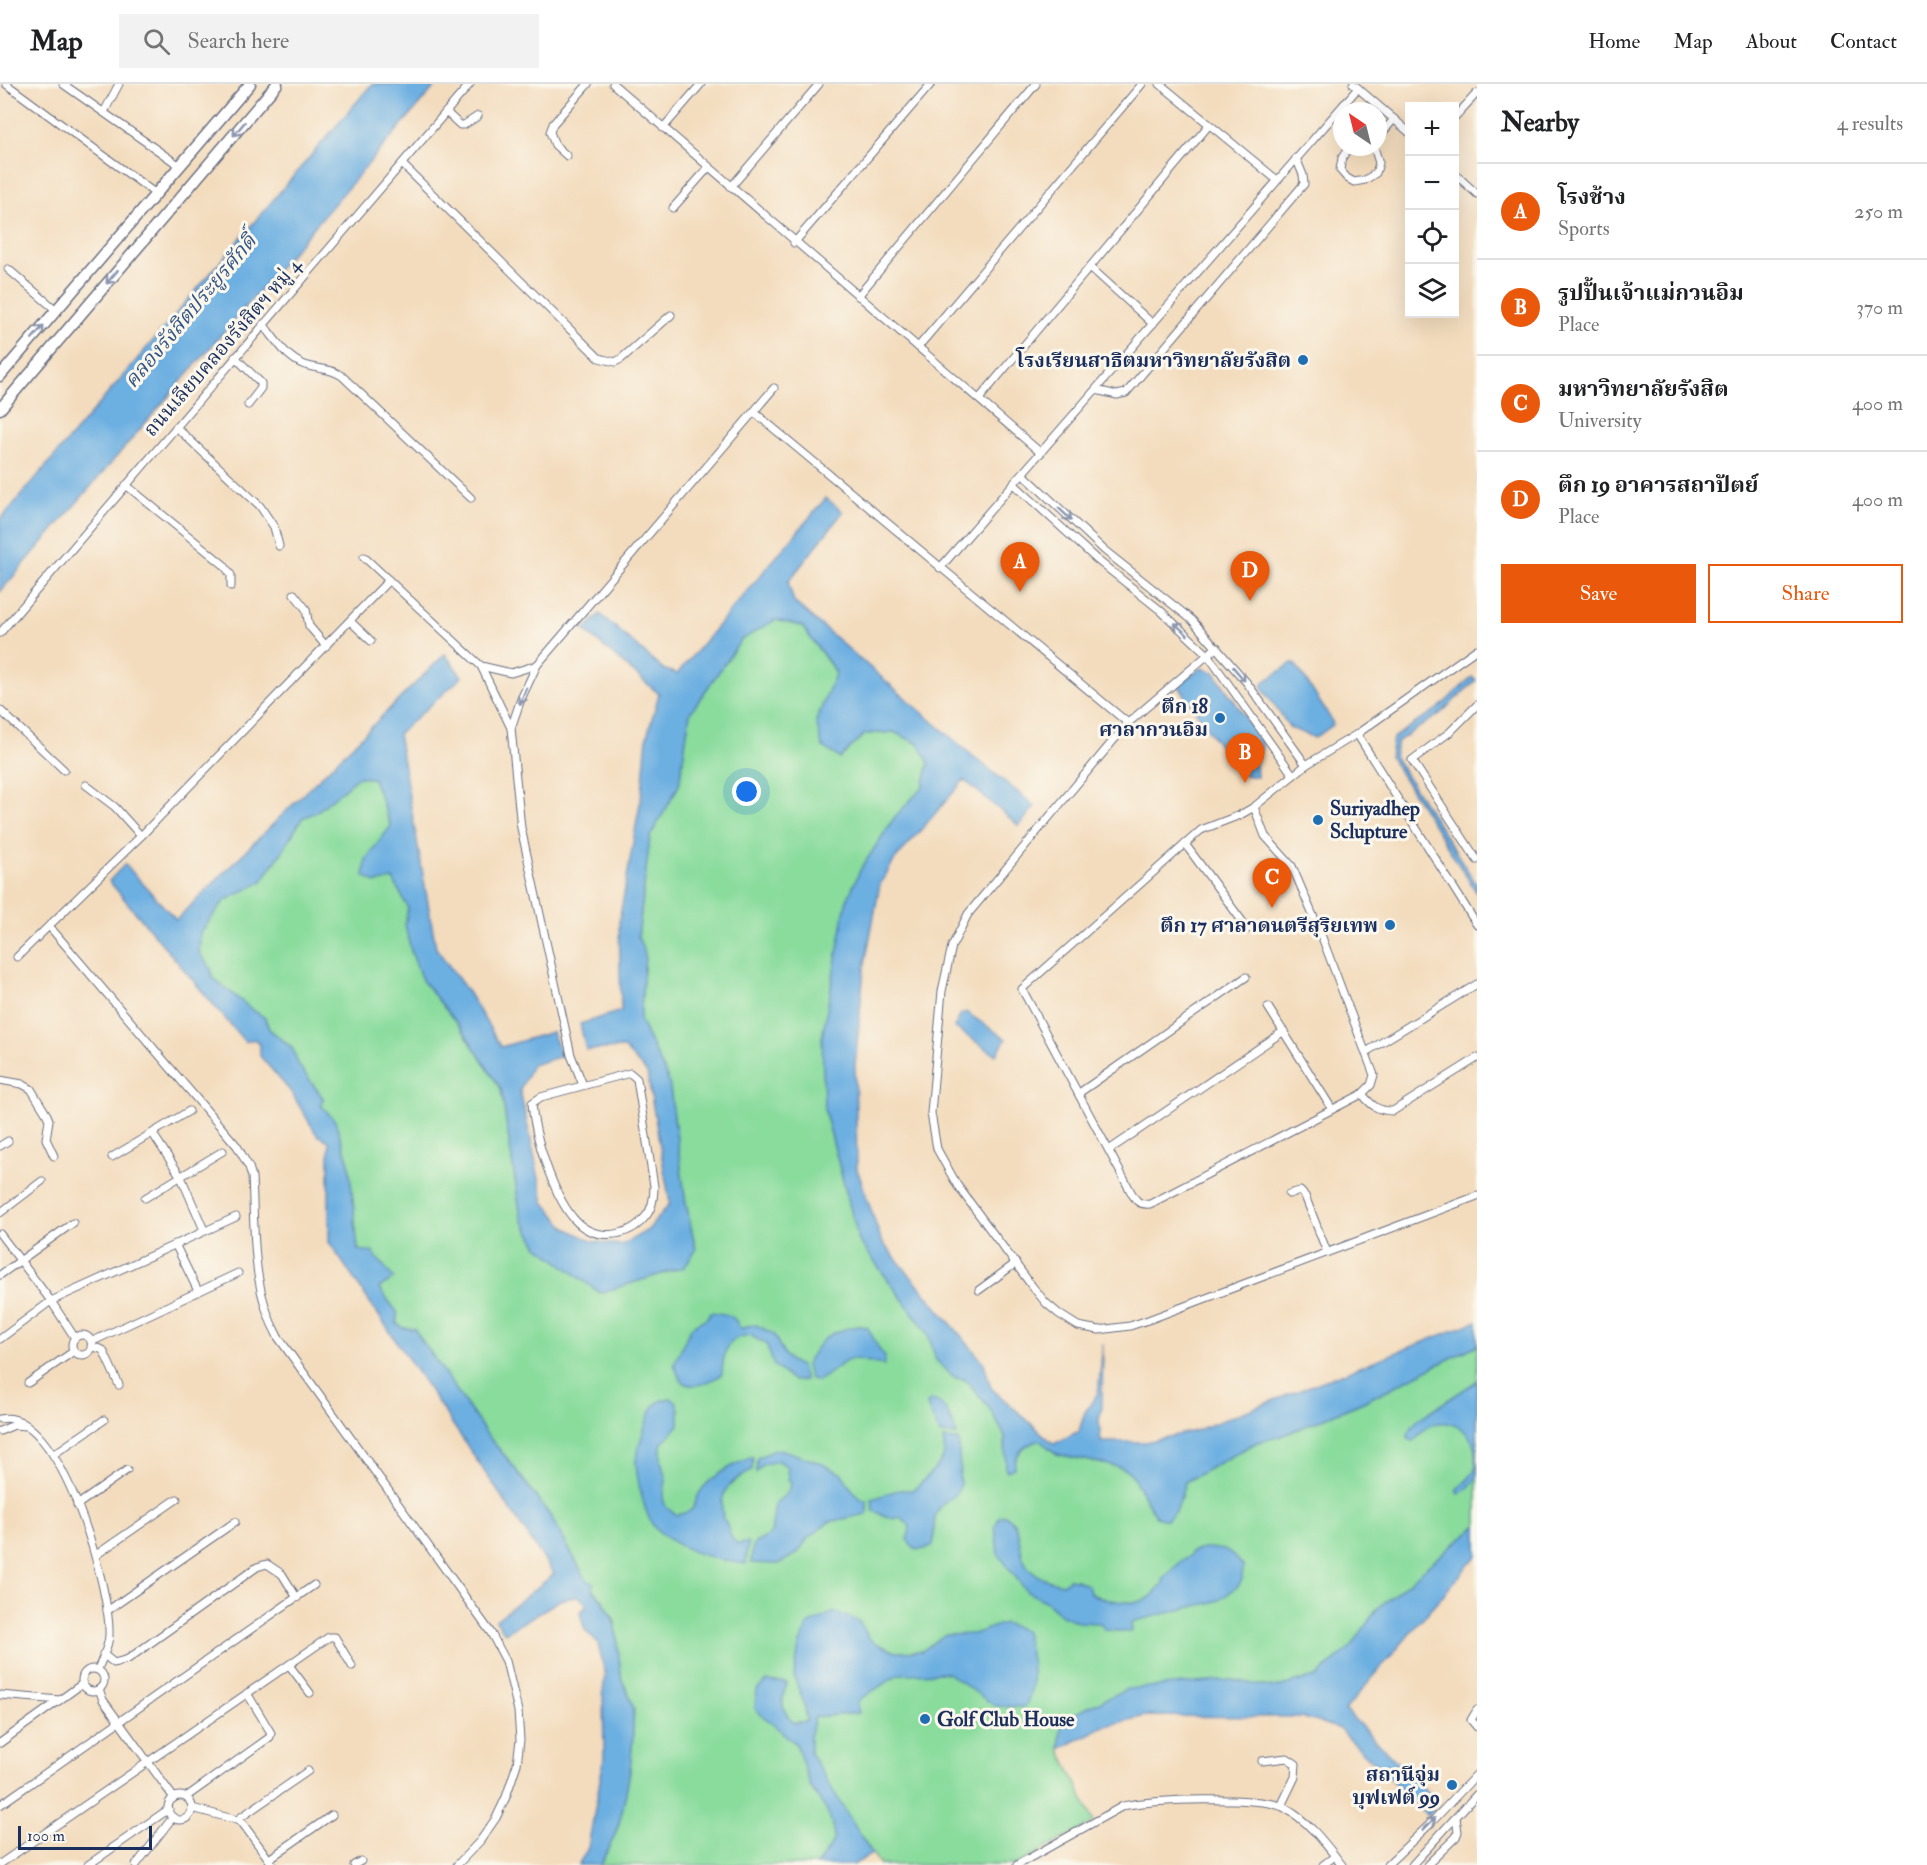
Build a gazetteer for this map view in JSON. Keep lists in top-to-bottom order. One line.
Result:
{"streets":{"street":["ถนนเลียบคลองรังสิตฯ หมู่ 4"]},"water":["คลองรังสิตประยูรศักดิ์"],"places":["โรงเรียนสาธิตมหาวิทยาลัยรังสิต","ตึก 18 ศาลากวนอิม","Suriyadhep Sclupture","ตึก 17 ศาลาดนตรีสุริยเทพ","Golf Club House","สถานีจุ่ม บุฟเฟต์ 99"],"scale_bar":"100 m","north":"top left","page":{"header":"Map","search":"Search here","nav":["Home","Map","About","Contact"],"heading":["Nearby","4 results"],"map_buttons":["+","−"],"list":[{"mark":"A","name":"โรงช้าง","note":"Sports","value":"250 m"},{"mark":"B","name":"รูปปั้นเจ้าแม่กวนอิม","note":"Place","value":"370 m"},{"mark":"C","name":"มหาวิทยาลัยรังสิต","note":"University","value":"400 m"},{"mark":"D","name":"ตึก 19 อาคารสถาปัตย์","note":"Place","value":"400 m"}],"pins":["A","D","B","C"],"buttons":["Save","Share"],"scale":"100 m"}}
